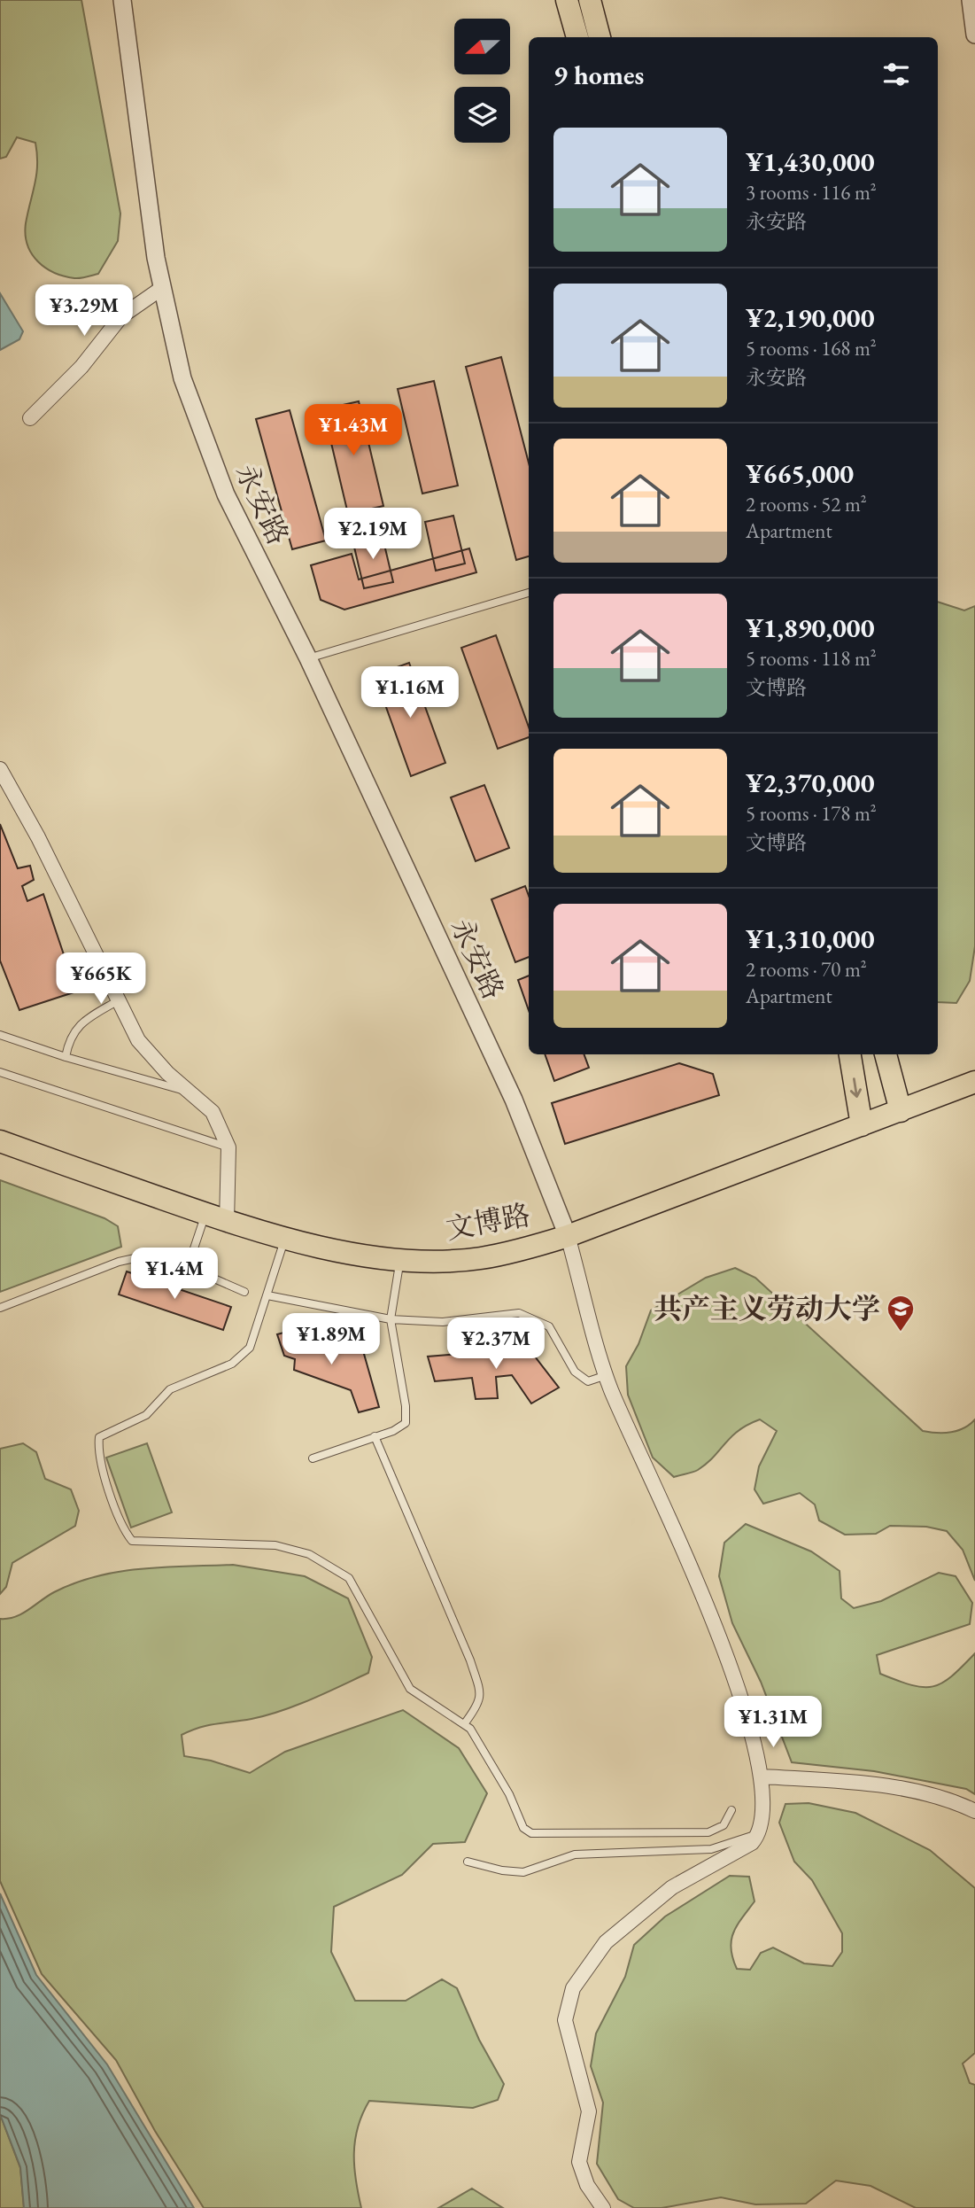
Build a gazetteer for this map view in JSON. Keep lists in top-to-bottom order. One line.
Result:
{"streets":{"main road":["文博路"],"street":["永安路"]},"crossings":[["永安路","文博路"]],"places":{"school or university":["共产主义劳动大学"]},"north":"left","page":{"heading":"9 homes","list":[{"name":"¥1,430,000","note":"3 rooms · 116 m² · 永安路"},{"name":"¥2,190,000","note":"5 rooms · 168 m² · 永安路"},{"name":"¥665,000","note":"2 rooms · 52 m² · Apartment"},{"name":"¥1,890,000","note":"5 rooms · 118 m² · 文博路"},{"name":"¥2,370,000","note":"5 rooms · 178 m² · 文博路"},{"name":"¥1,310,000","note":"2 rooms · 70 m² · Apartment"}],"price":["¥3.29M","¥1.43M","¥2.19M","¥1.16M","¥665K","¥1.4M","¥1.89M","¥2.37M","¥1.31M"]}}
